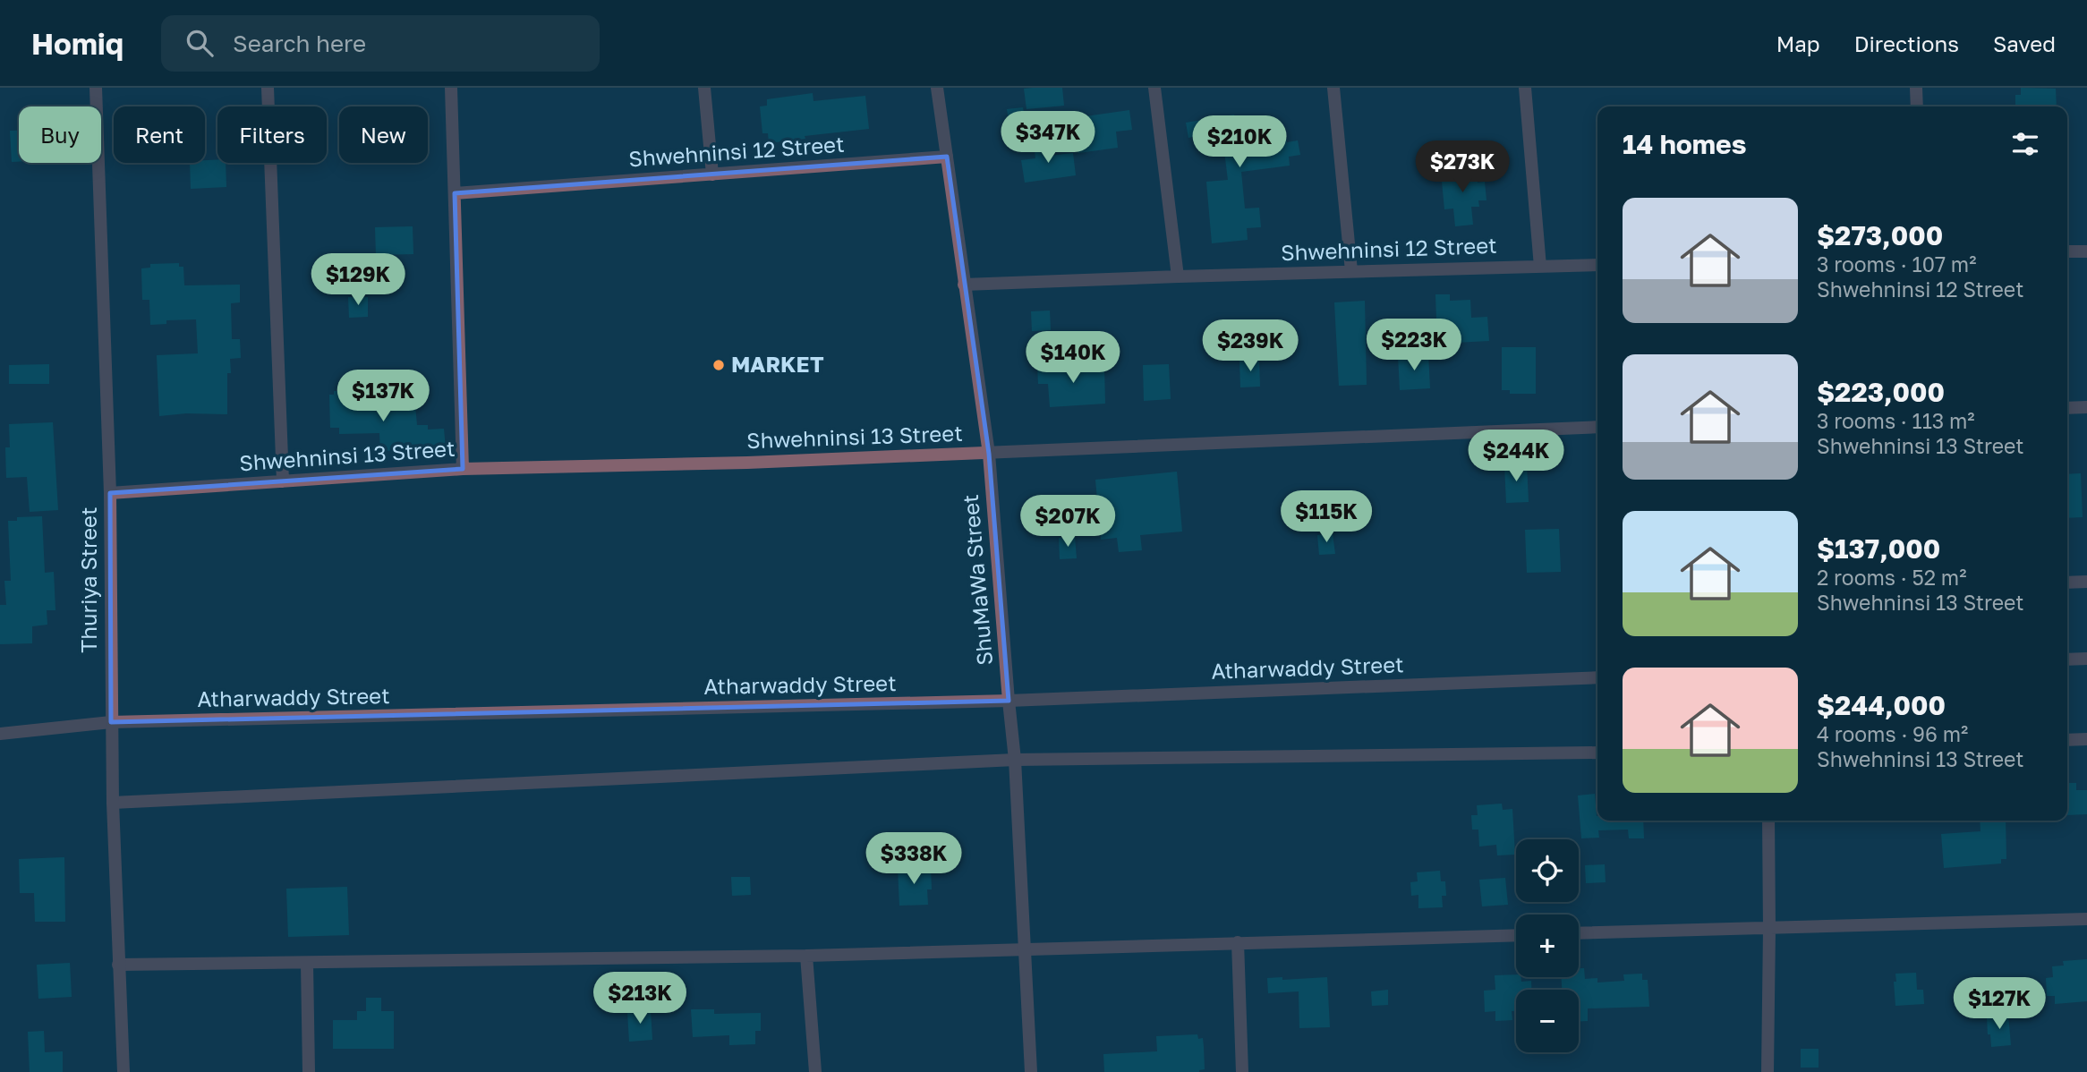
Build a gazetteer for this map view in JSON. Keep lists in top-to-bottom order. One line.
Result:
{"streets":{"street":["Shwehninsi 12 Street","Shwehninsi 13 Street","Thuriya Street","ShuMaWa Street","Atharwaddy Street"]},"crossings":[["Shwehninsi 12 Street","ShuMaWa Street"],["Shwehninsi 13 Street","Thuriya Street"],["Shwehninsi 13 Street","ShuMaWa Street"],["Thuriya Street","Atharwaddy Street"],["ShuMaWa Street","Atharwaddy Street"]],"places":["MARKET"],"page":{"header":"Homiq","search":"Search here","nav":["Map","Directions","Saved"],"chip":["Buy","Rent","Filters","New"],"heading":"14 homes","price":["$347K","$210K","$273K","$129K","$223K","$239K","$140K","$137K","$244K","$115K","$207K","$338K","$213K","$127K"],"list":[{"name":"$273,000","note":"3 rooms · 107 m² · Shwehninsi 12 Street"},{"name":"$223,000","note":"3 rooms · 113 m² · Shwehninsi 13 Street"},{"name":"$137,000","note":"2 rooms · 52 m² · Shwehninsi 13 Street"},{"name":"$244,000","note":"4 rooms · 96 m² · Shwehninsi 13 Street"}],"map_buttons":["+","−"]}}
